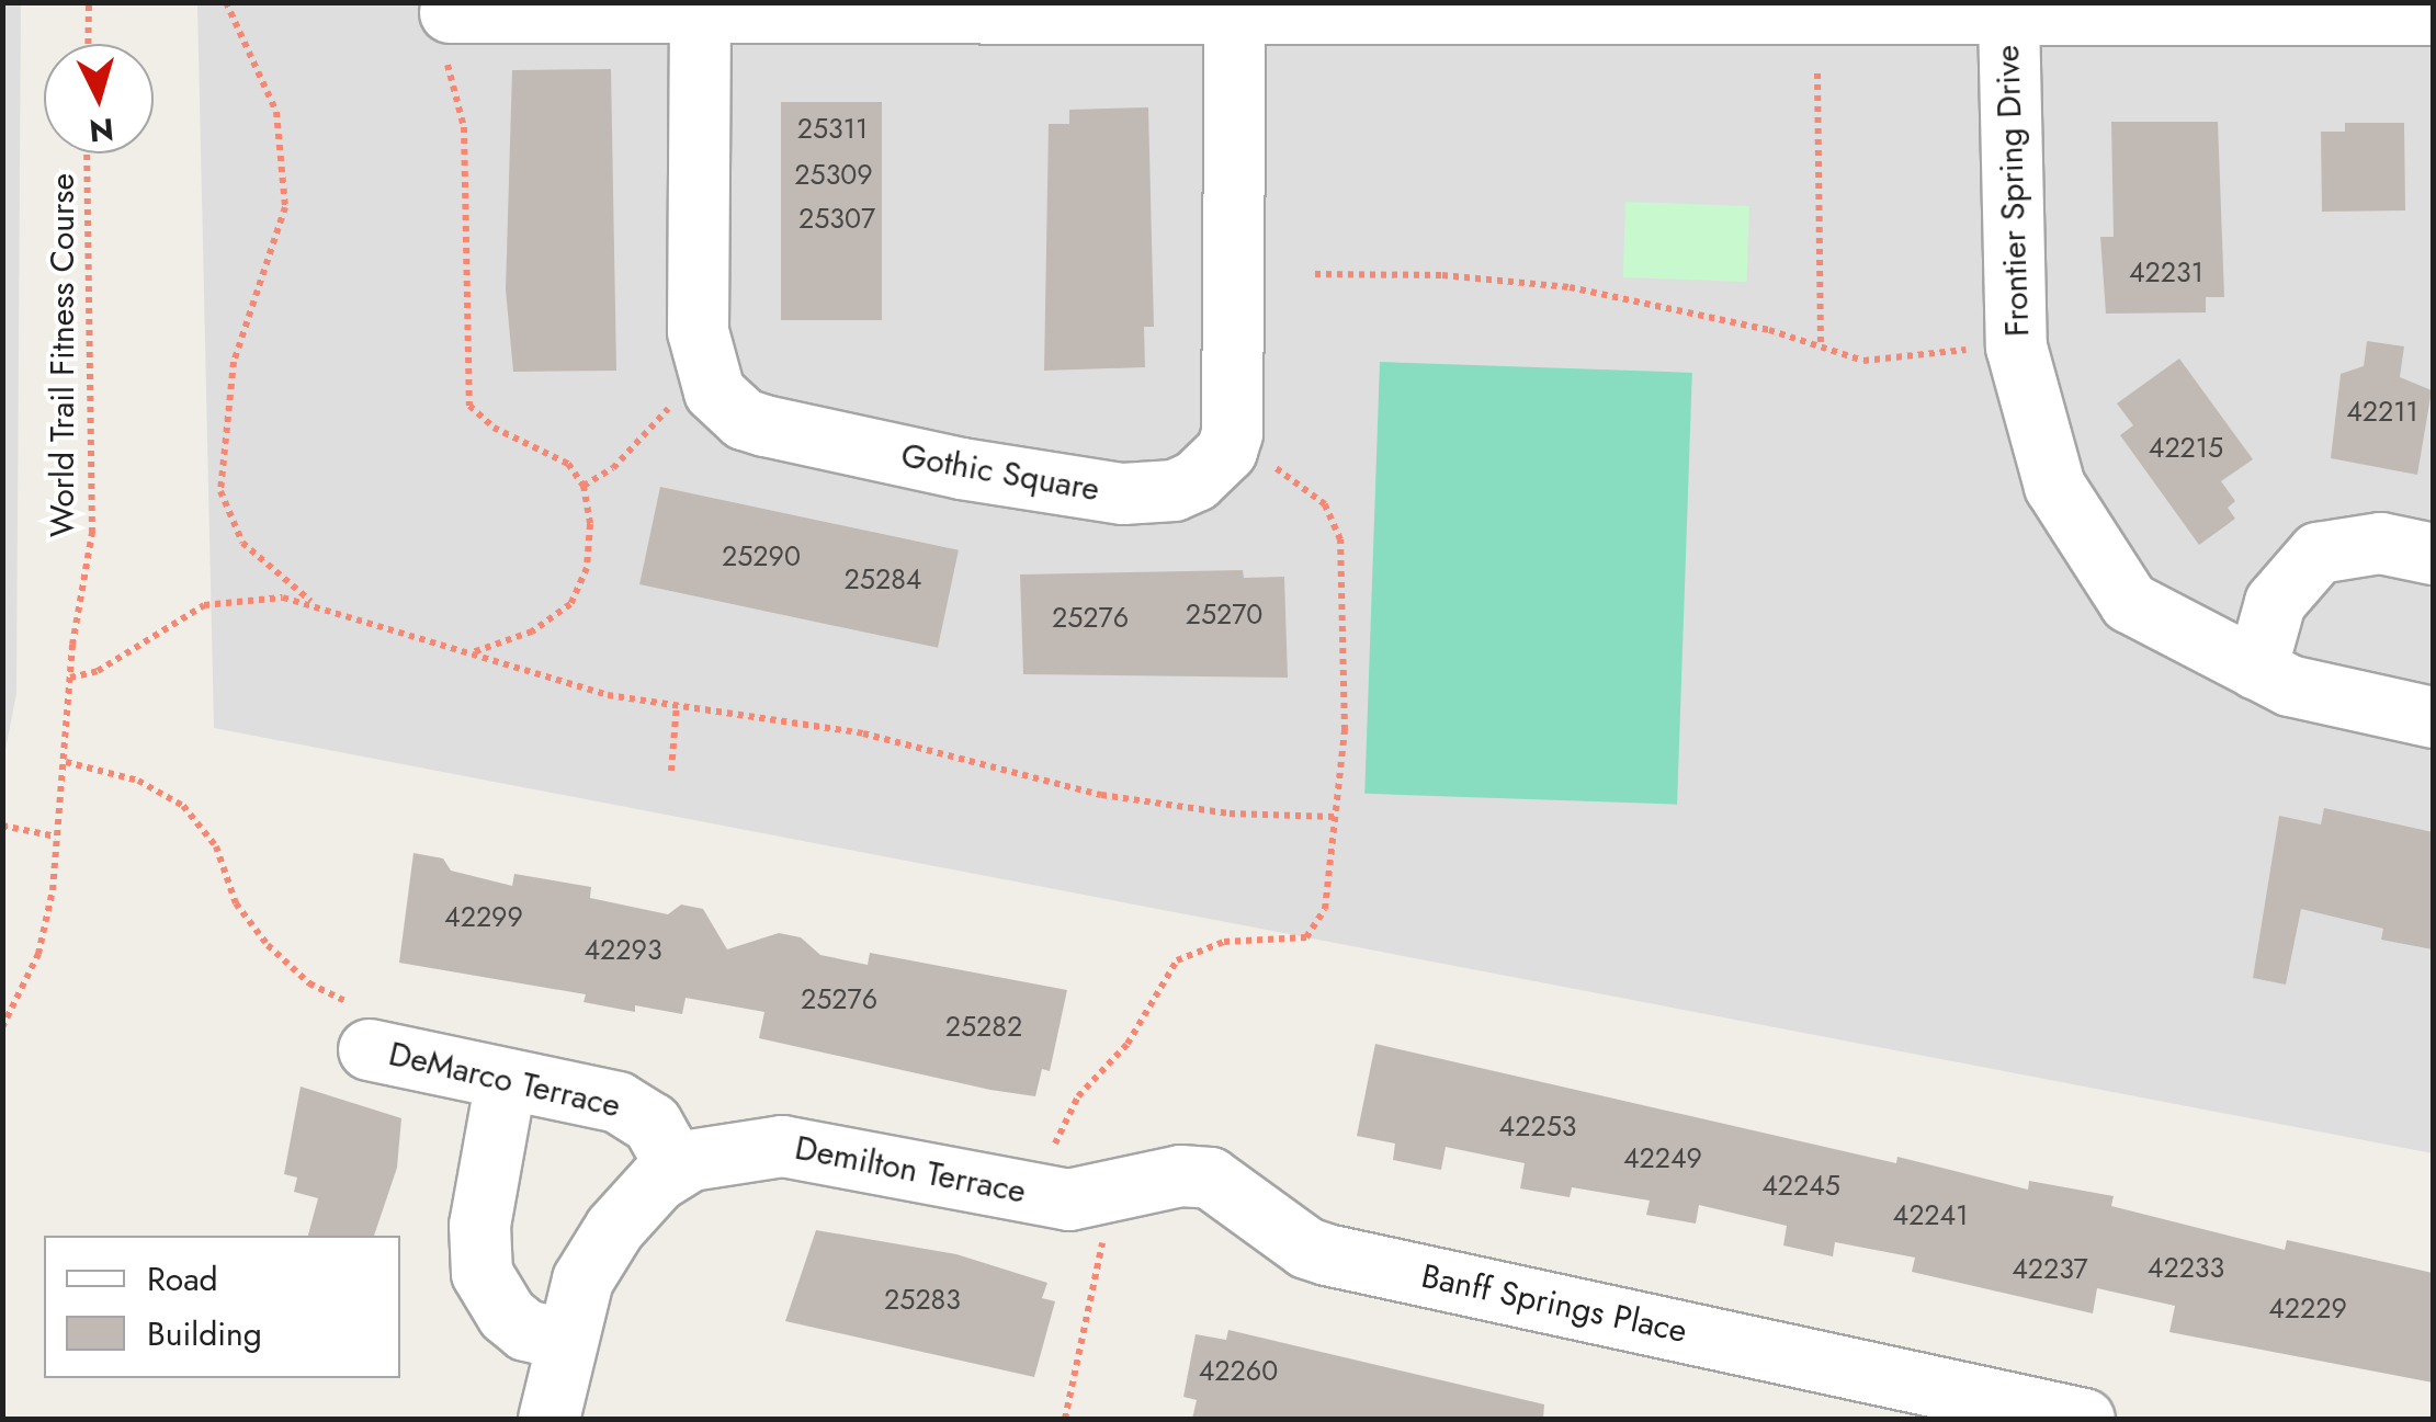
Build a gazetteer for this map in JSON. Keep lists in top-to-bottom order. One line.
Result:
{"streets":{"street":["Frontier Spring Drive","Gothic Square","DeMarco Terrace","Demilton Terrace","Banff Springs Place"],"path":["World Trail Fitness Course"]},"crossings":[["DeMarco Terrace","Demilton Terrace"],["Demilton Terrace","Banff Springs Place"]],"house_numbers":["25311","25309","25307","42231","42211","42215","25290","25284","25270","25276","42299","42293","25276","25282","42253","42249","42245","42241","42233","42237","25283","42229","42260"],"legend":["Road","Building"],"north":"bottom"}
